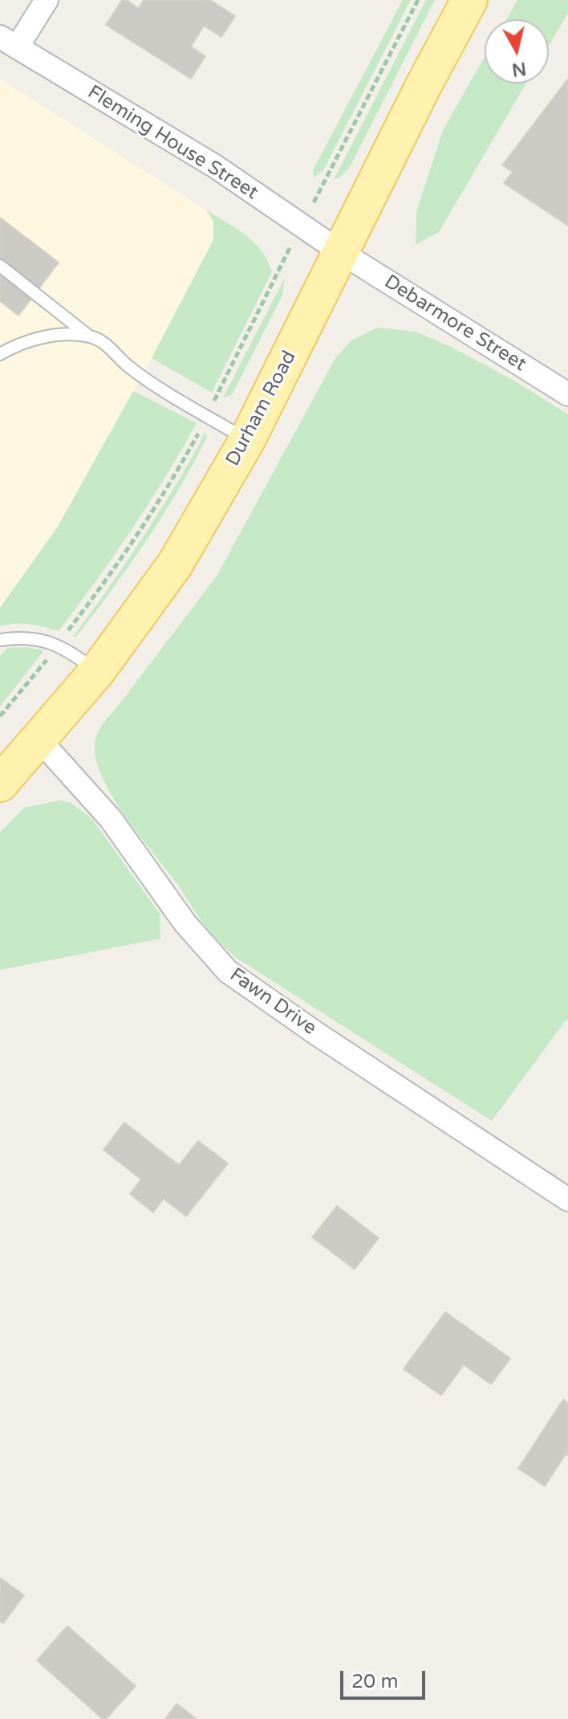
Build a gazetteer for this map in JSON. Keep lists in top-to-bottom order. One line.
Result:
{"streets":{"main road":["Durham Road"],"street":["Fleming House Street","Debarmore Street","Fawn Drive"]},"crossings":[["Fleming House Street","Debarmore Street"],["Fleming House Street","Durham Road"],["Debarmore Street","Durham Road"],["Durham Road","Fawn Drive"]],"scale_bar":"20 m","north":"bottom"}
